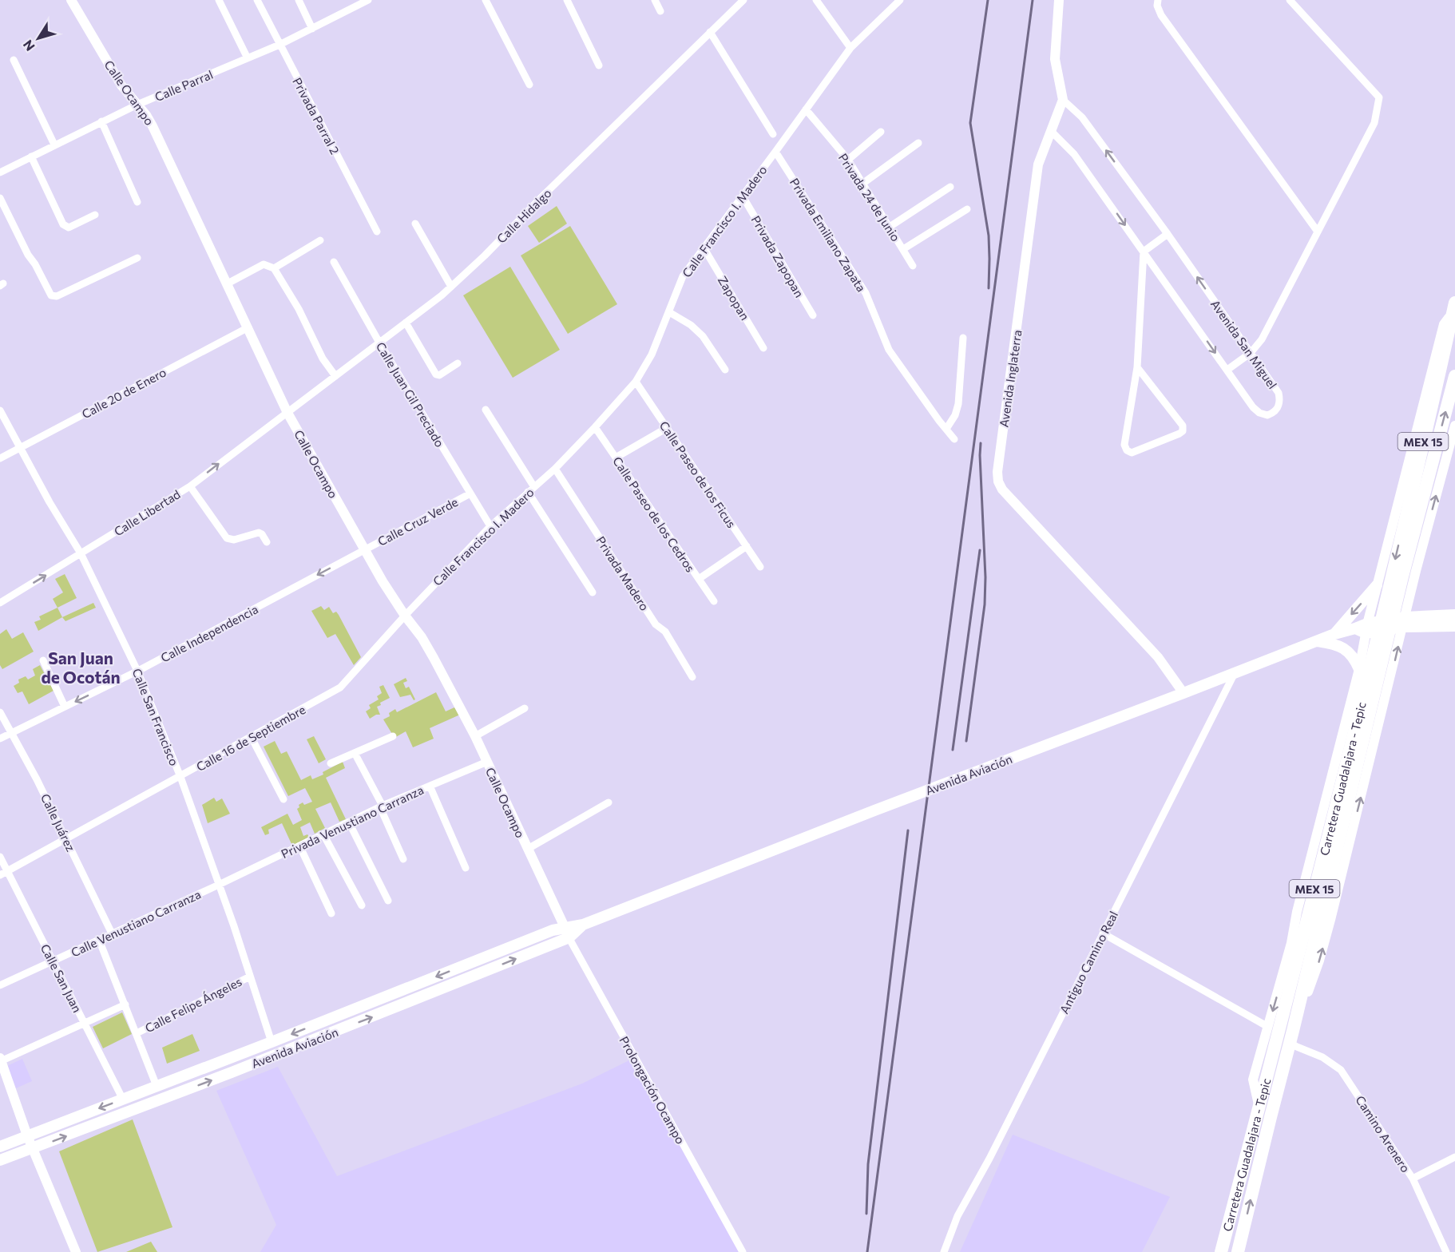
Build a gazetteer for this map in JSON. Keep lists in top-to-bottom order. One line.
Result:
{"streets":{"highway":["MEX 15","Carretera Guadalajara - Tepic"],"main road":["Avenida Aviación"],"street":["Calle Parral","Calle Ocampo","Privada Parral 2","Privada 24 de Junio","Calle Hidalgo","Calle Francisco I. Madero","Privada Emiliano Zapata","Privada Zapopan","Zapopan","Avenida San Miguel","Avenida Inglaterra","Calle 20 de Enero","Calle Juan Gil Preciado","Calle Paseo de los Ficus","Calle Libertad","Calle Paseo de los Cedros","Calle Cruz Verde","Privada Madero","Calle Independencia","Calle San Francisco","Calle 16 de Septiembre","Privada Venustiano Carranza","Calle Juárez","Calle Venustiano Carranza","Antiguo Camino Real","Calle San Juan","Calle Felipe Ángeles","Prolongación Ocampo","Camino Arenero"]},"crossings":[["Calle Parral","Calle Ocampo"],["Calle Parral","Privada Parral 2"],["Calle Ocampo","Calle Hidalgo"],["Calle Ocampo","Calle Francisco I. Madero"],["Calle Ocampo","Calle 20 de Enero"],["Calle Ocampo","Calle Libertad"],["Calle Ocampo","Calle Cruz Verde"],["Calle Ocampo","Calle Independencia"],["Calle Ocampo","Calle 16 de Septiembre"],["Calle Ocampo","Avenida Aviación"],["Calle Ocampo","Privada Venustiano Carranza"],["Calle Ocampo","Prolongación Ocampo"],["Privada 24 de Junio","Calle Francisco I. Madero"],["Calle Hidalgo","Calle Juan Gil Preciado"],["Calle Hidalgo","Calle Libertad"],["Calle Francisco I. Madero","Privada Emiliano Zapata"],["Calle Francisco I. Madero","Privada Zapopan"],["Calle Francisco I. Madero","Zapopan"],["Calle Francisco I. Madero","Calle Juan Gil Preciado"],["Calle Francisco I. Madero","Calle Paseo de los Ficus"],["Calle Francisco I. Madero","Calle Paseo de los Cedros"],["Calle Francisco I. Madero","Privada Madero"],["Calle Francisco I. Madero","Calle 16 de Septiembre"],["Avenida San Miguel","Avenida Inglaterra"],["Avenida Inglaterra","Avenida Aviación"],["Calle 20 de Enero","Calle San Francisco"],["Calle Juan Gil Preciado","Calle Cruz Verde"],["Calle Libertad","Calle San Francisco"],["Calle Cruz Verde","Calle Independencia"],["Calle Independencia","Calle San Francisco"],["Calle Independencia","Calle Juárez"],["Calle San Francisco","Calle 16 de Septiembre"],["Calle San Francisco","Avenida Aviación"],["Calle San Francisco","Privada Venustiano Carranza"],["Calle San Francisco","Calle Venustiano Carranza"],["Calle San Francisco","Calle Felipe Ángeles"],["Calle 16 de Septiembre","Calle Juárez"],["Calle 16 de Septiembre","Calle San Juan"],["Avenida Aviación","Antiguo Camino Real"],["Avenida Aviación","Calle San Juan"],["Avenida Aviación","Prolongación Ocampo"],["Carretera Guadalajara - Tepic","Camino Arenero"],["Privada Venustiano Carranza","Calle Venustiano Carranza"],["Calle Juárez","Calle Venustiano Carranza"],["Calle Venustiano Carranza","Calle San Juan"]],"one_way":["Calle Libertad","Calle Independencia"],"districts":["San Juan de Ocotán"],"north":"bottom left"}
